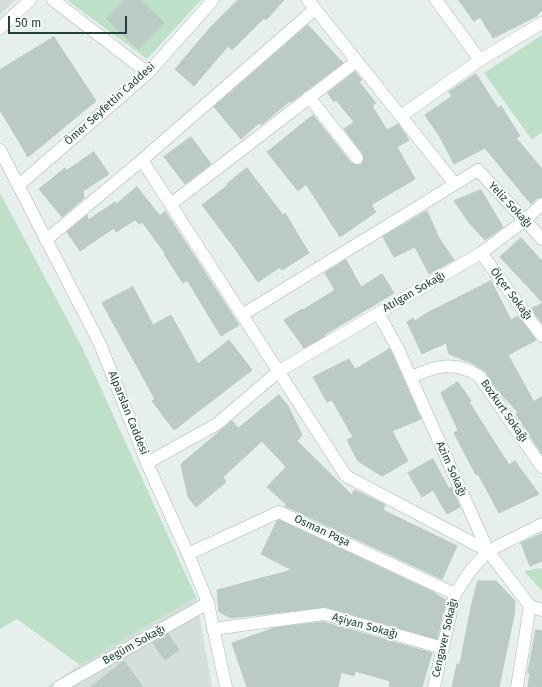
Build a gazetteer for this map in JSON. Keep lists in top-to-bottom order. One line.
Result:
{"streets":{"street":["Ömer Seyfettin Caddesi","Yeliz Sokağı","Atılgan Sokağı","Ölçer Sokağı","Bozkurt Sokağı","Alparslan Caddesi","Azim Sokağı","Osman Paşa","Aşiyan Sokağı","Cengaver Sokağı","Begüm Sokağı"]},"crossings":[["Ömer Seyfettin Caddesi","Alparslan Caddesi"],["Yeliz Sokağı","Atılgan Sokağı"],["Atılgan Sokağı","Ölçer Sokağı"],["Atılgan Sokağı","Alparslan Caddesi"],["Atılgan Sokağı","Azim Sokağı"],["Bozkurt Sokağı","Azim Sokağı"],["Alparslan Caddesi","Osman Paşa"],["Alparslan Caddesi","Aşiyan Sokağı"],["Alparslan Caddesi","Begüm Sokağı"],["Azim Sokağı","Cengaver Sokağı"],["Osman Paşa","Cengaver Sokağı"],["Aşiyan Sokağı","Cengaver Sokağı"]],"scale_bar":"50 m"}
